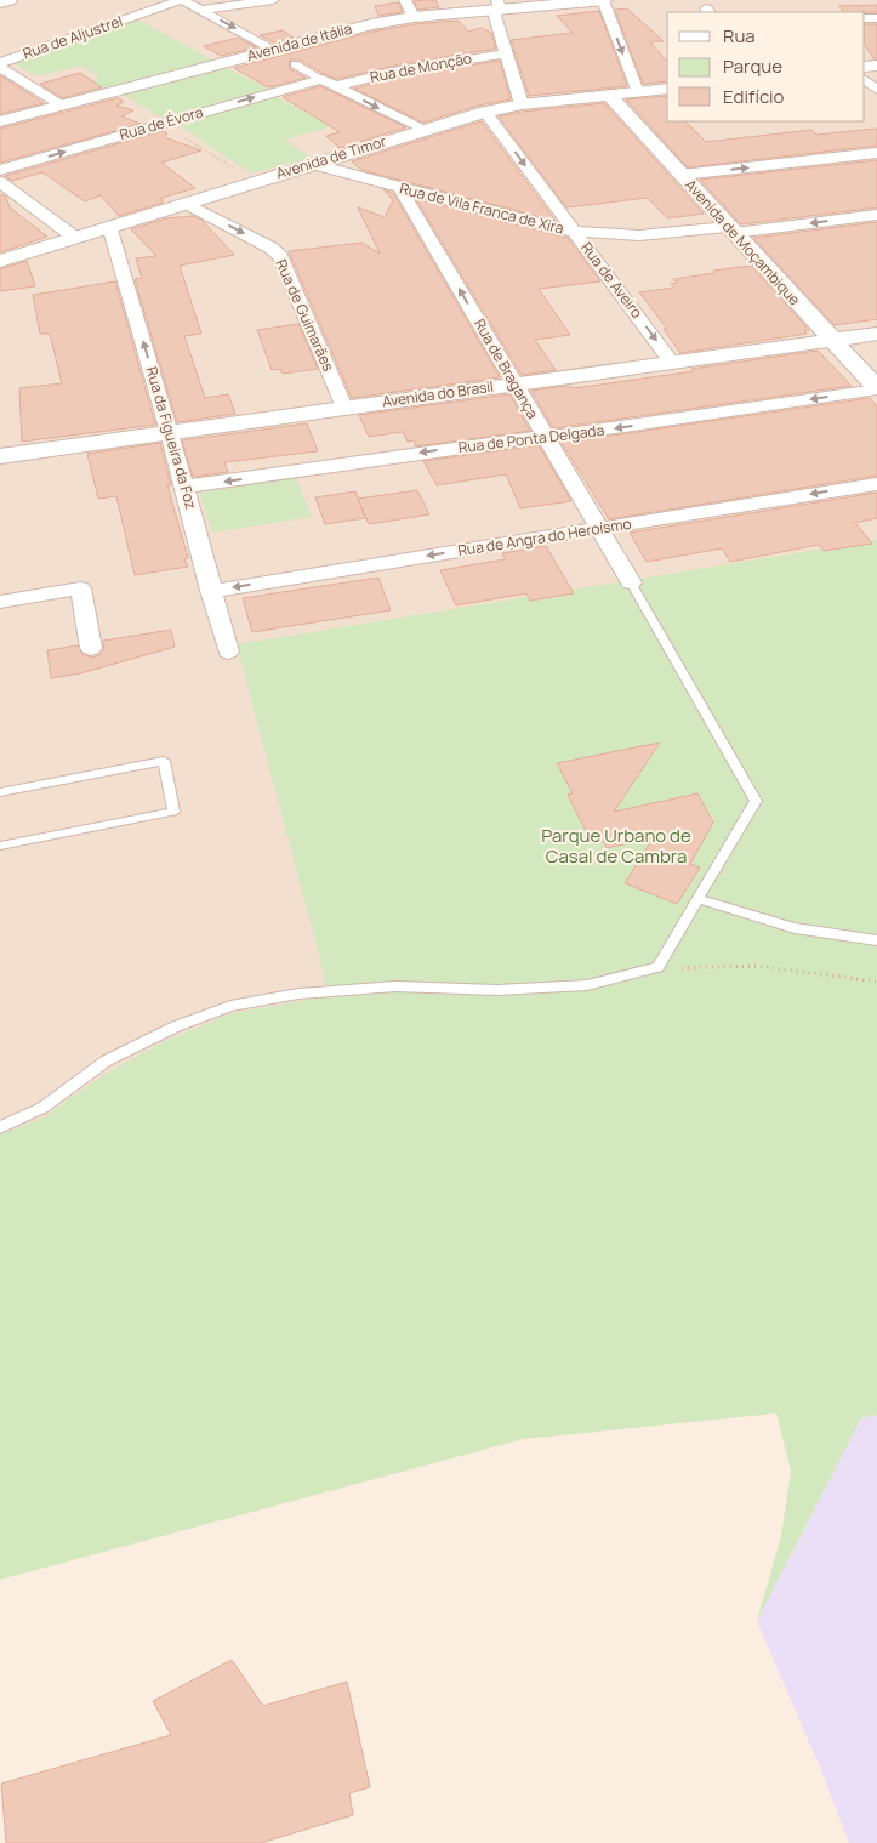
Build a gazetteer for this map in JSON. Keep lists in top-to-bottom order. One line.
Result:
{"streets":{"street":["Rua de Aljustrel","Avenida de Itália","Rua de Monção","Rua de Évora","Avenida de Timor","Rua de Vila Franca de Xira","Avenida de Moçambique","Rua de Aveiro","Rua de Guimarães","Rua de Bragança","Avenida do Brasil","Rua da Figueira da Foz","Rua de Ponta Delgada","Rua de Angra do Heroísmo"]},"crossings":[["Avenida de Timor","Rua de Vila Franca de Xira"],["Avenida de Timor","Avenida de Moçambique"],["Avenida de Timor","Rua de Aveiro"],["Avenida de Timor","Rua de Guimarães"],["Avenida de Timor","Rua da Figueira da Foz"],["Rua de Vila Franca de Xira","Avenida de Moçambique"],["Rua de Vila Franca de Xira","Rua de Aveiro"],["Rua de Vila Franca de Xira","Rua de Bragança"],["Avenida de Moçambique","Avenida do Brasil"],["Avenida de Moçambique","Rua de Ponta Delgada"],["Rua de Aveiro","Avenida do Brasil"],["Rua de Guimarães","Avenida do Brasil"],["Rua de Bragança","Avenida do Brasil"],["Rua de Bragança","Rua de Ponta Delgada"],["Rua de Bragança","Rua de Angra do Heroísmo"],["Avenida do Brasil","Rua da Figueira da Foz"],["Rua da Figueira da Foz","Rua de Ponta Delgada"],["Rua da Figueira da Foz","Rua de Angra do Heroísmo"]],"one_way":["Rua de Évora","Rua de Bragança","Rua da Figueira da Foz","Rua de Ponta Delgada","Rua de Angra do Heroísmo"],"parks":["Parque Urbano de Casal de Cambra"],"legend":["Rua","Parque","Edifício"]}
